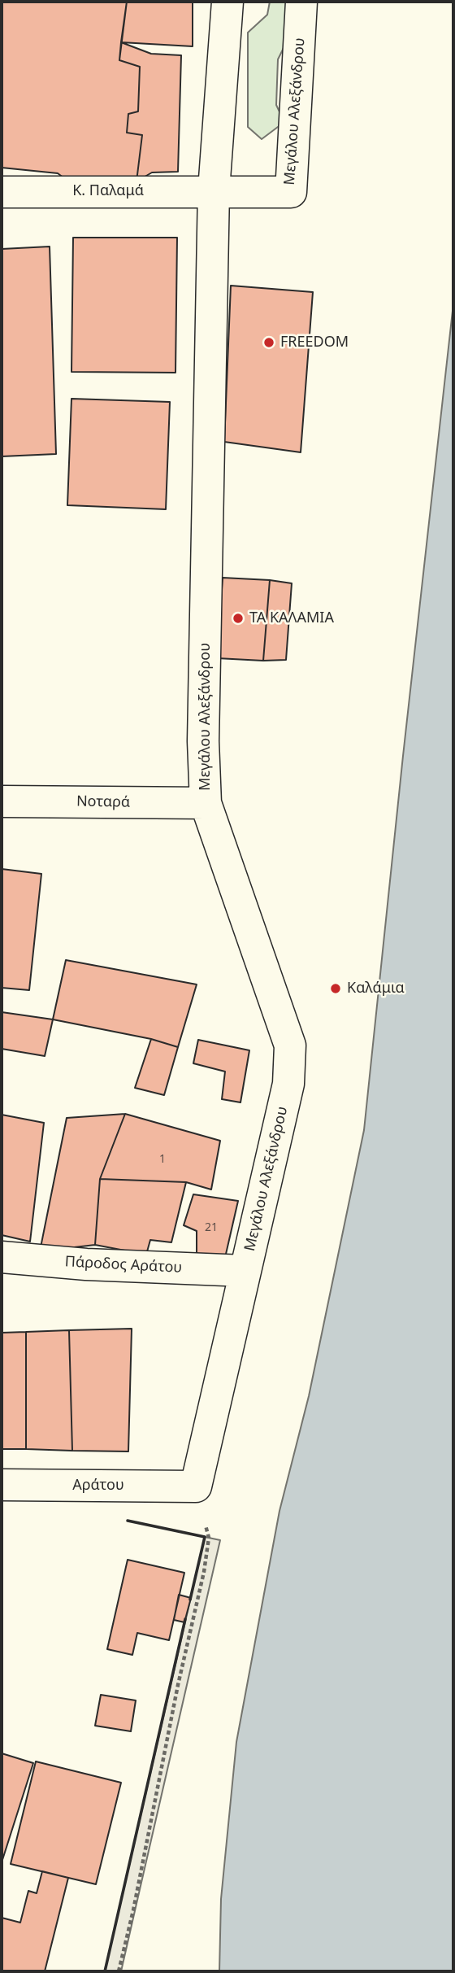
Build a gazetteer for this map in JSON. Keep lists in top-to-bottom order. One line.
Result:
{"streets":{"street":["Μεγάλου Αλεξάνδρου","Κ. Παλαμά","Νοταρά","Πάροδος Αράτου","Αράτου"]},"crossings":[["Μεγάλου Αλεξάνδρου","Κ. Παλαμά"],["Μεγάλου Αλεξάνδρου","Νοταρά"],["Μεγάλου Αλεξάνδρου","Πάροδος Αράτου"],["Μεγάλου Αλεξάνδρου","Αράτου"]],"places":["FREEDOM","ΤΑ ΚΑΛΑΜΙΑ","Καλάμια"],"house_numbers":["1","21"]}
